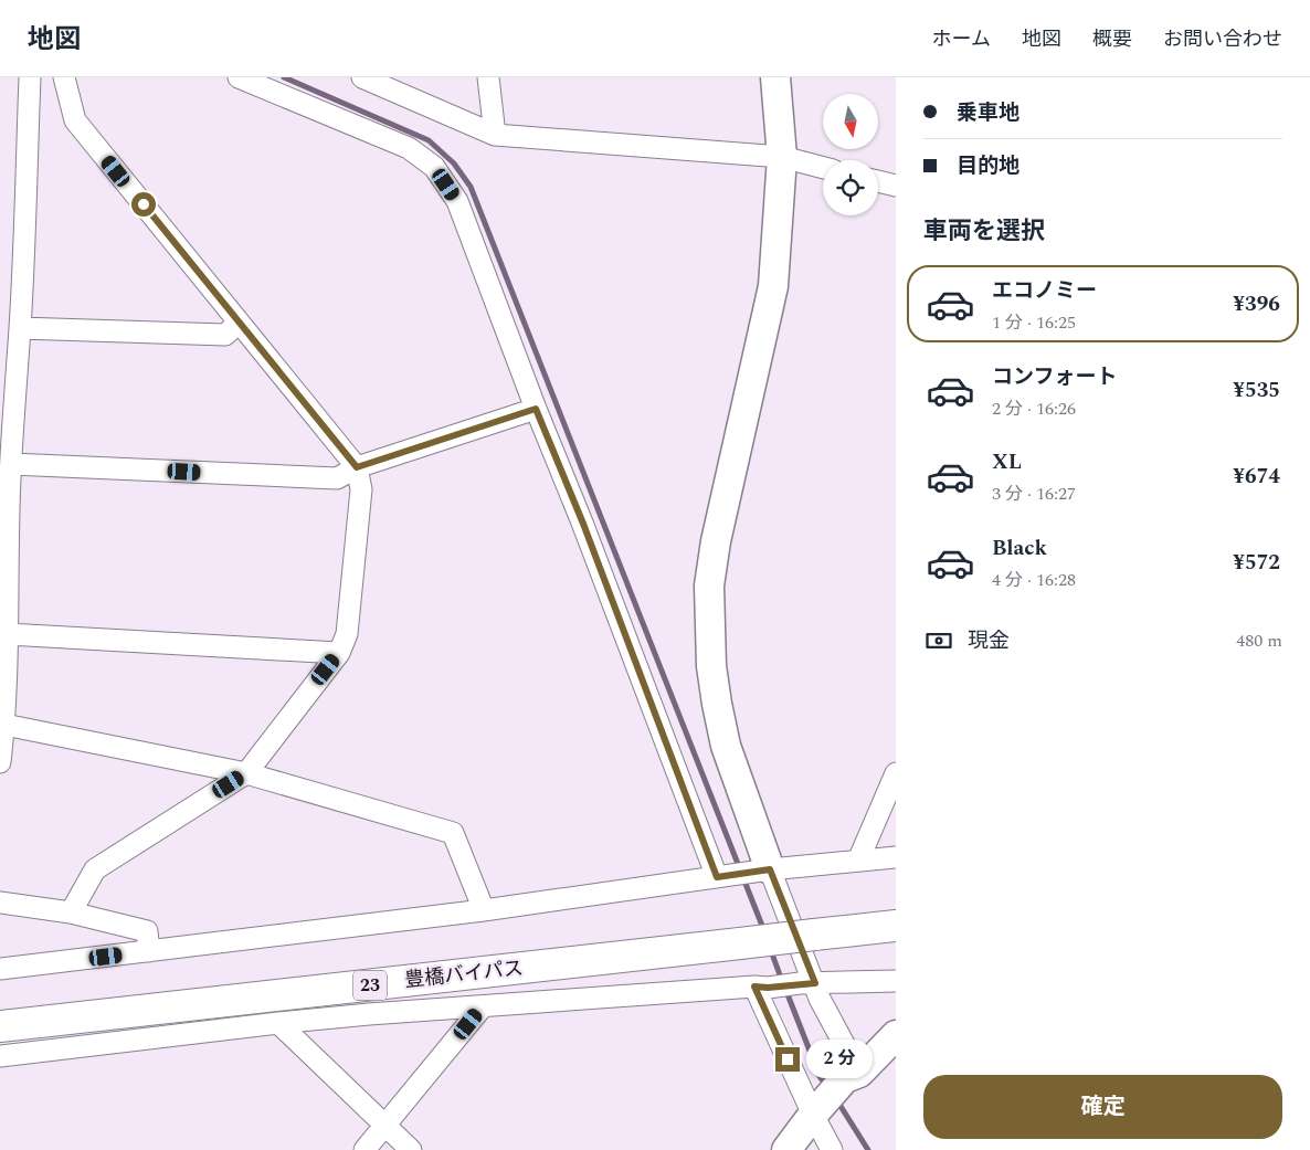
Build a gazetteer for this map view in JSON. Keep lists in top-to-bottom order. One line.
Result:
{"streets":{"highway":["豊橋バイパス","23"]},"north":"bottom","page":{"header":"地図","nav":["ホーム","地図","概要","お問い合わせ"],"banner":["乗車地","目的地"],"heading":"車両を選択","list":[{"name":"エコノミー","note":"1 分 · 16:25","value":"¥396"},{"name":"コンフォート","note":"2 分 · 16:26","value":"¥535"},{"name":"XL","note":"3 分 · 16:27","value":"¥674"},{"name":"Black","note":"4 分 · 16:28","value":"¥572"}],"pay":["現金","480 m"],"bubble":"2 分","buttons":"確定"}}
